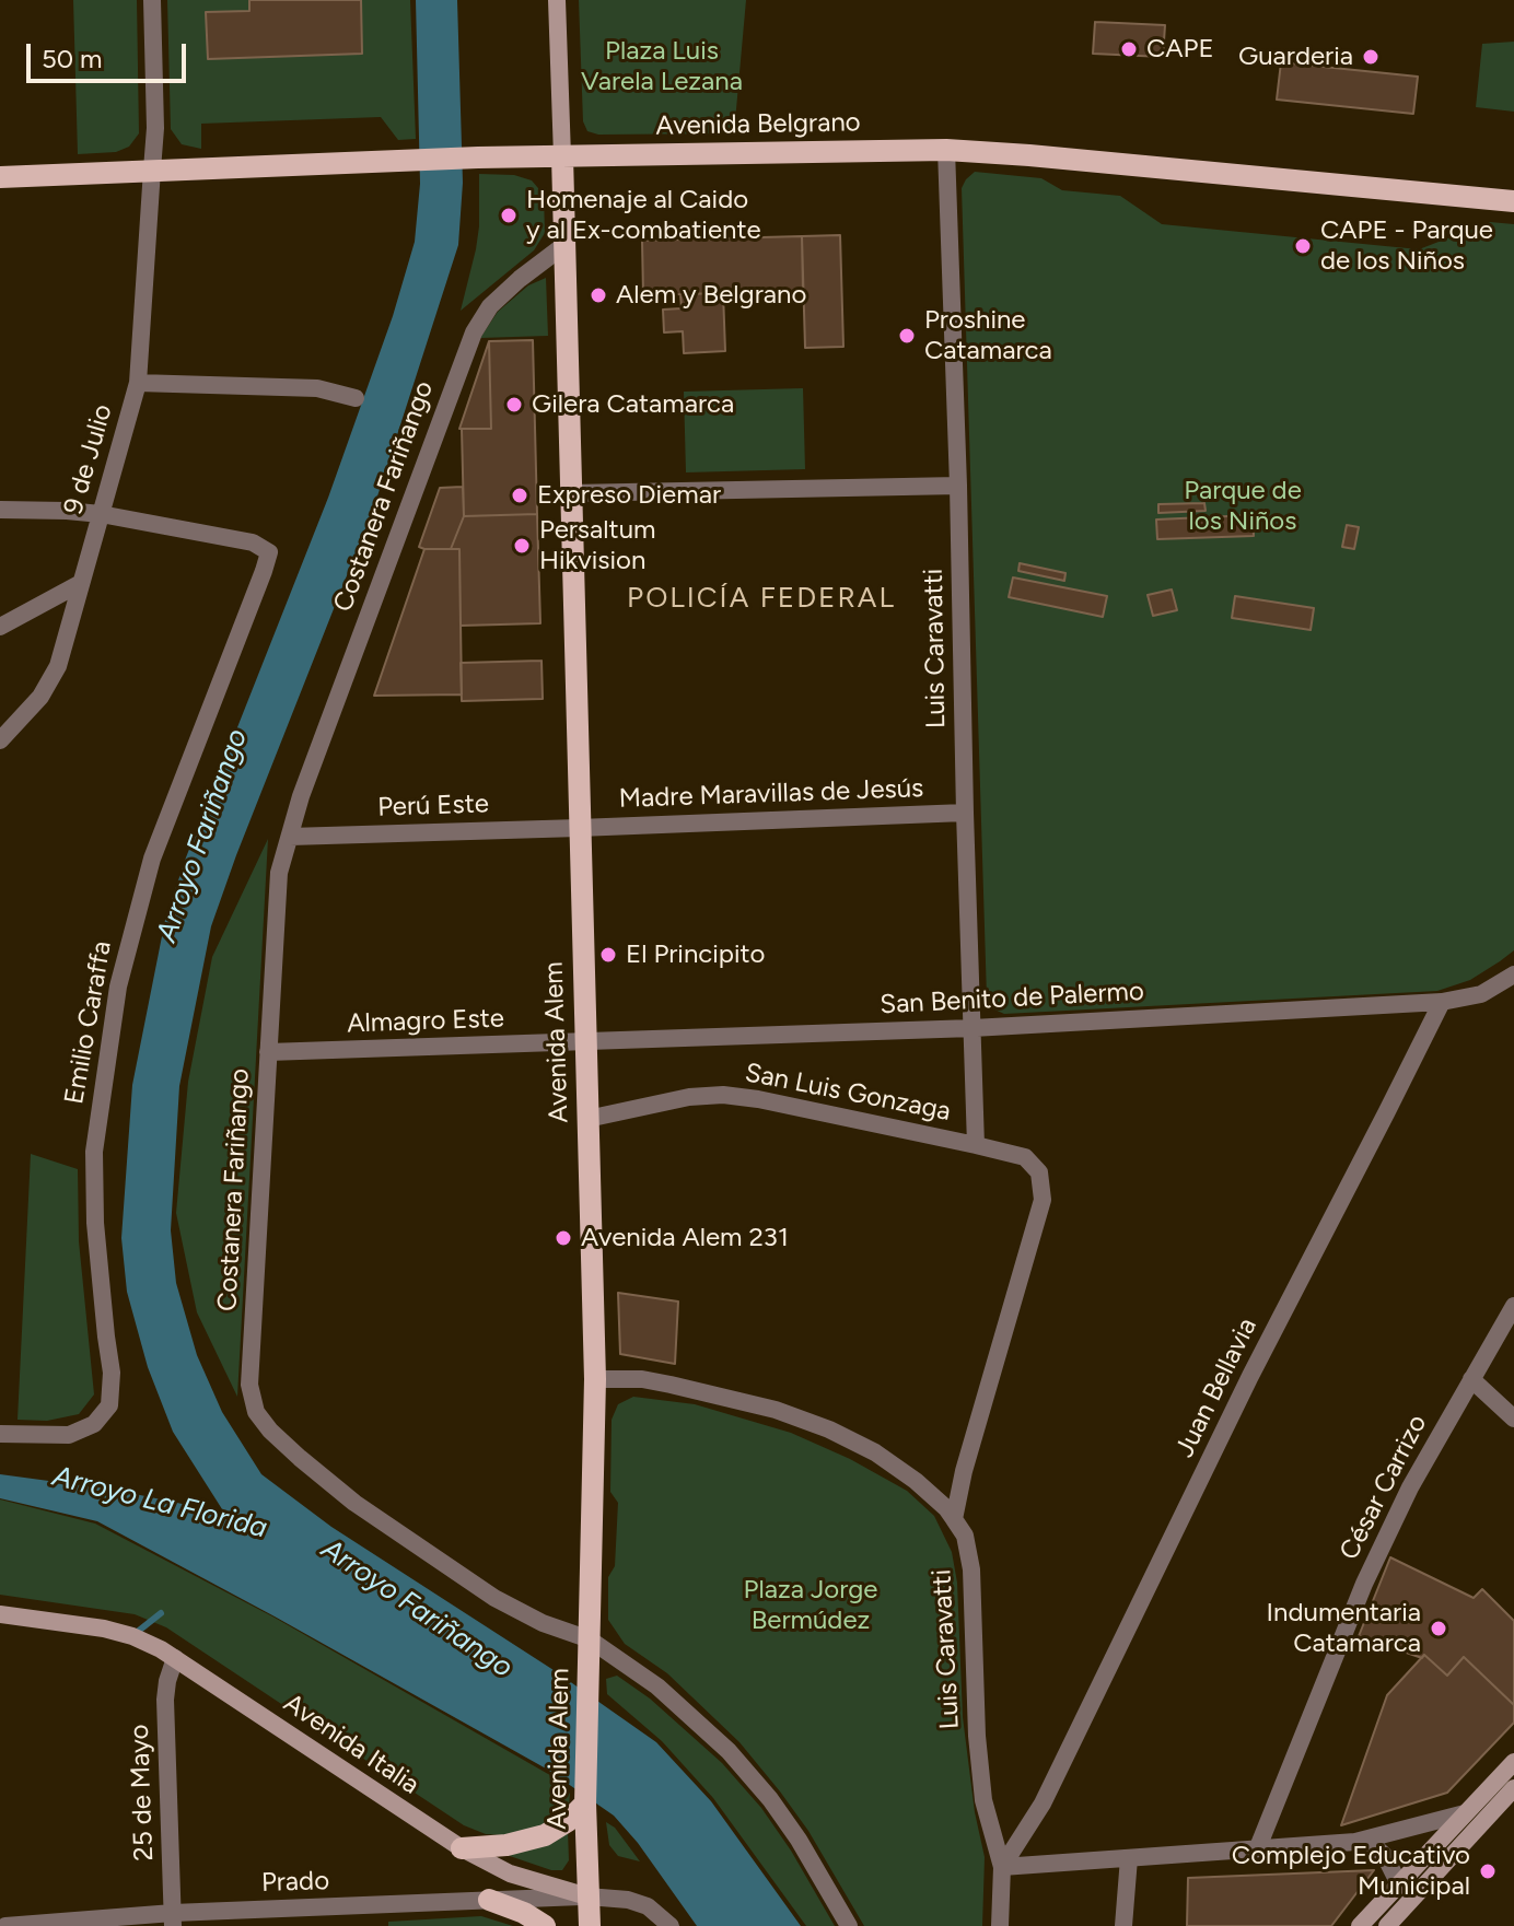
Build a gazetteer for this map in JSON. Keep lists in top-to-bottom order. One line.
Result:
{"streets":{"main road":["Avenida Belgrano","Avenida Alem","Avenida Italia"],"street":["9 de Julio","Costanera Fariñango","Luis Caravatti","Madre Maravillas de Jesús","Perú Este","San Benito de Palermo","Almagro Este","Emilio Caraffa","San Luis Gonzaga","Juan Bellavia","César Carrizo","25 de Mayo","Prado"]},"crossings":[["Avenida Belgrano","9 de Julio"],["Avenida Belgrano","Luis Caravatti"],["Avenida Belgrano","Avenida Alem"],["9 de Julio","Emilio Caraffa"],["Costanera Fariñango","Perú Este"],["Costanera Fariñango","Almagro Este"],["Costanera Fariñango","Avenida Alem"],["Luis Caravatti","Madre Maravillas de Jesús"],["Luis Caravatti","San Benito de Palermo"],["Luis Caravatti","San Luis Gonzaga"],["Luis Caravatti","Juan Bellavia"],["Madre Maravillas de Jesús","Perú Este"],["Madre Maravillas de Jesús","Avenida Alem"],["Perú Este","Avenida Alem"],["San Benito de Palermo","Almagro Este"],["San Benito de Palermo","Avenida Alem"],["San Benito de Palermo","Juan Bellavia"],["Almagro Este","Avenida Alem"],["Avenida Alem","San Luis Gonzaga"],["Avenida Alem","Avenida Italia"],["Avenida Alem","Prado"],["Avenida Italia","25 de Mayo"],["Avenida Italia","Prado"],["25 de Mayo","Prado"]],"districts":["POLICÍA FEDERAL"],"water":["Arroyo Fariñango","Arroyo La Florida"],"parks":["Plaza Luis Varela Lezana","Parque de los Niños","Plaza Jorge Bermúdez"],"places":["CAPE","Guarderia","Homenaje al Caido y al Ex-combatiente","CAPE - Parque de los Niños","Alem y Belgrano","Proshine Catamarca","Gilera Catamarca","Expreso Diemar","Persaltum Hikvision","El Principito","Avenida Alem 231","Indumentaria Catamarca","Complejo Educativo Municipal"],"scale_bar":"50 m"}
